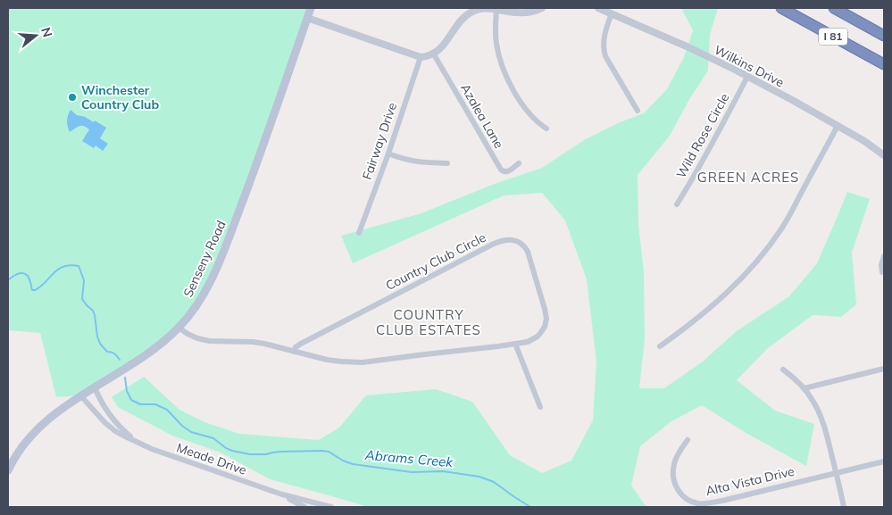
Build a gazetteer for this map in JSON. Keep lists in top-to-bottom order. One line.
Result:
{"streets":{"highway":["I 81"],"main road":["Senseny Road"],"street":["Wilkins Drive","Azalea Lane","Wild Rose Circle","Fairway Drive","Country Club Circle","Meade Drive","Alta Vista Drive"]},"crossings":[["Wilkins Drive","Wild Rose Circle"],["Senseny Road","Country Club Circle"],["Senseny Road","Meade Drive"]],"districts":["GREEN ACRES","COUNTRY CLUB ESTATES"],"water":["Abrams Creek"],"places":["Winchester Country Club"],"north":"right"}
